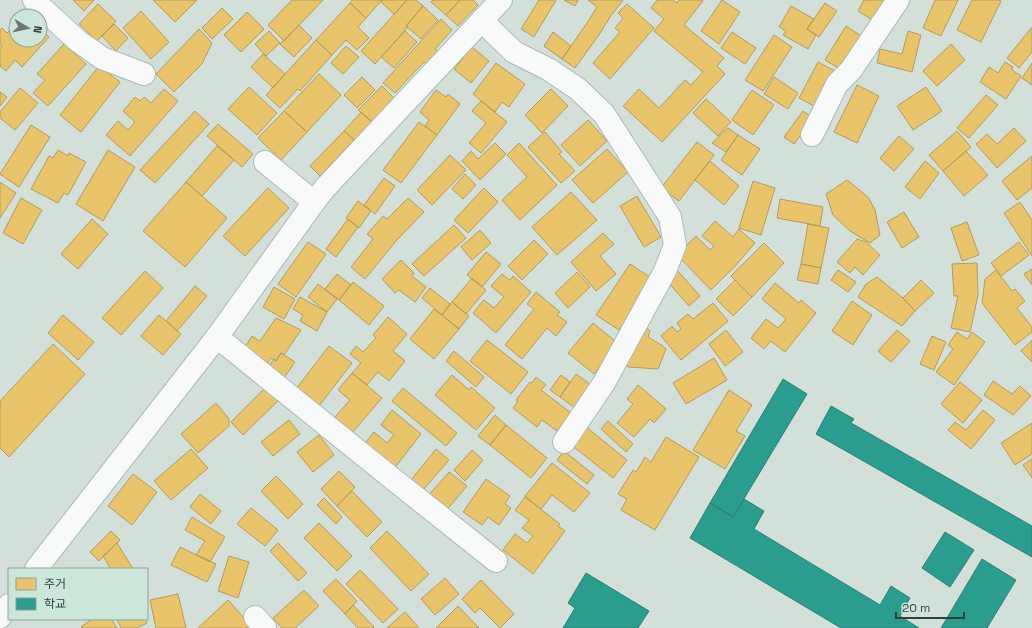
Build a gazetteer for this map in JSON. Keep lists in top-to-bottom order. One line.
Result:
{"legend":["주거","학교"],"scale_bar":"20 m","north":"right"}
